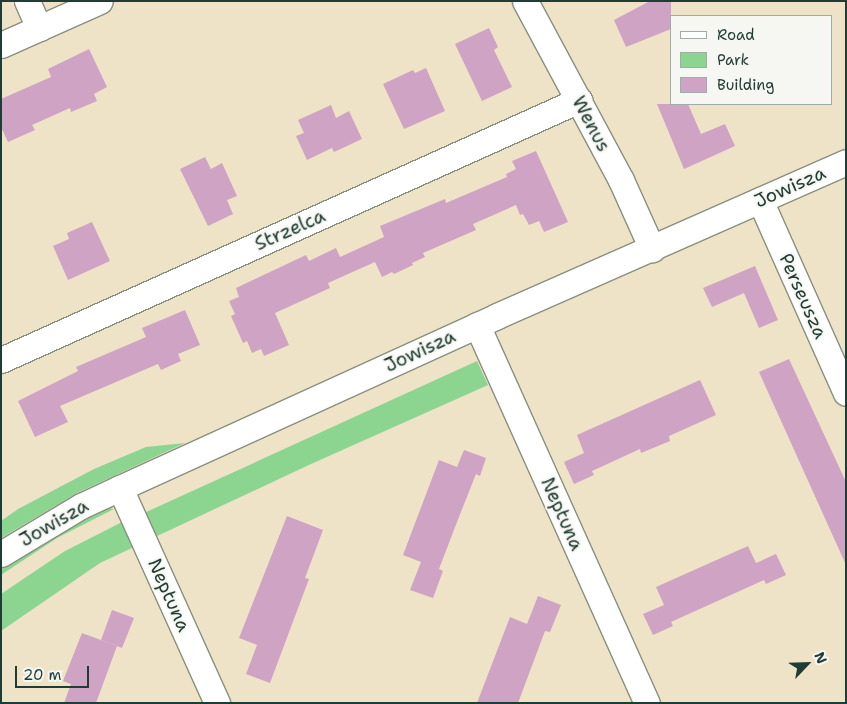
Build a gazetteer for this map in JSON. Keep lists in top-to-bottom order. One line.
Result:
{"streets":{"street":["Wenus","Jowisza","Strzelca","Perseusza","Neptuna"]},"crossings":[["Wenus","Jowisza"],["Wenus","Strzelca"],["Jowisza","Perseusza"],["Jowisza","Neptuna"]],"legend":["Road","Park","Building"],"scale_bar":"20 m","north":"top right"}
